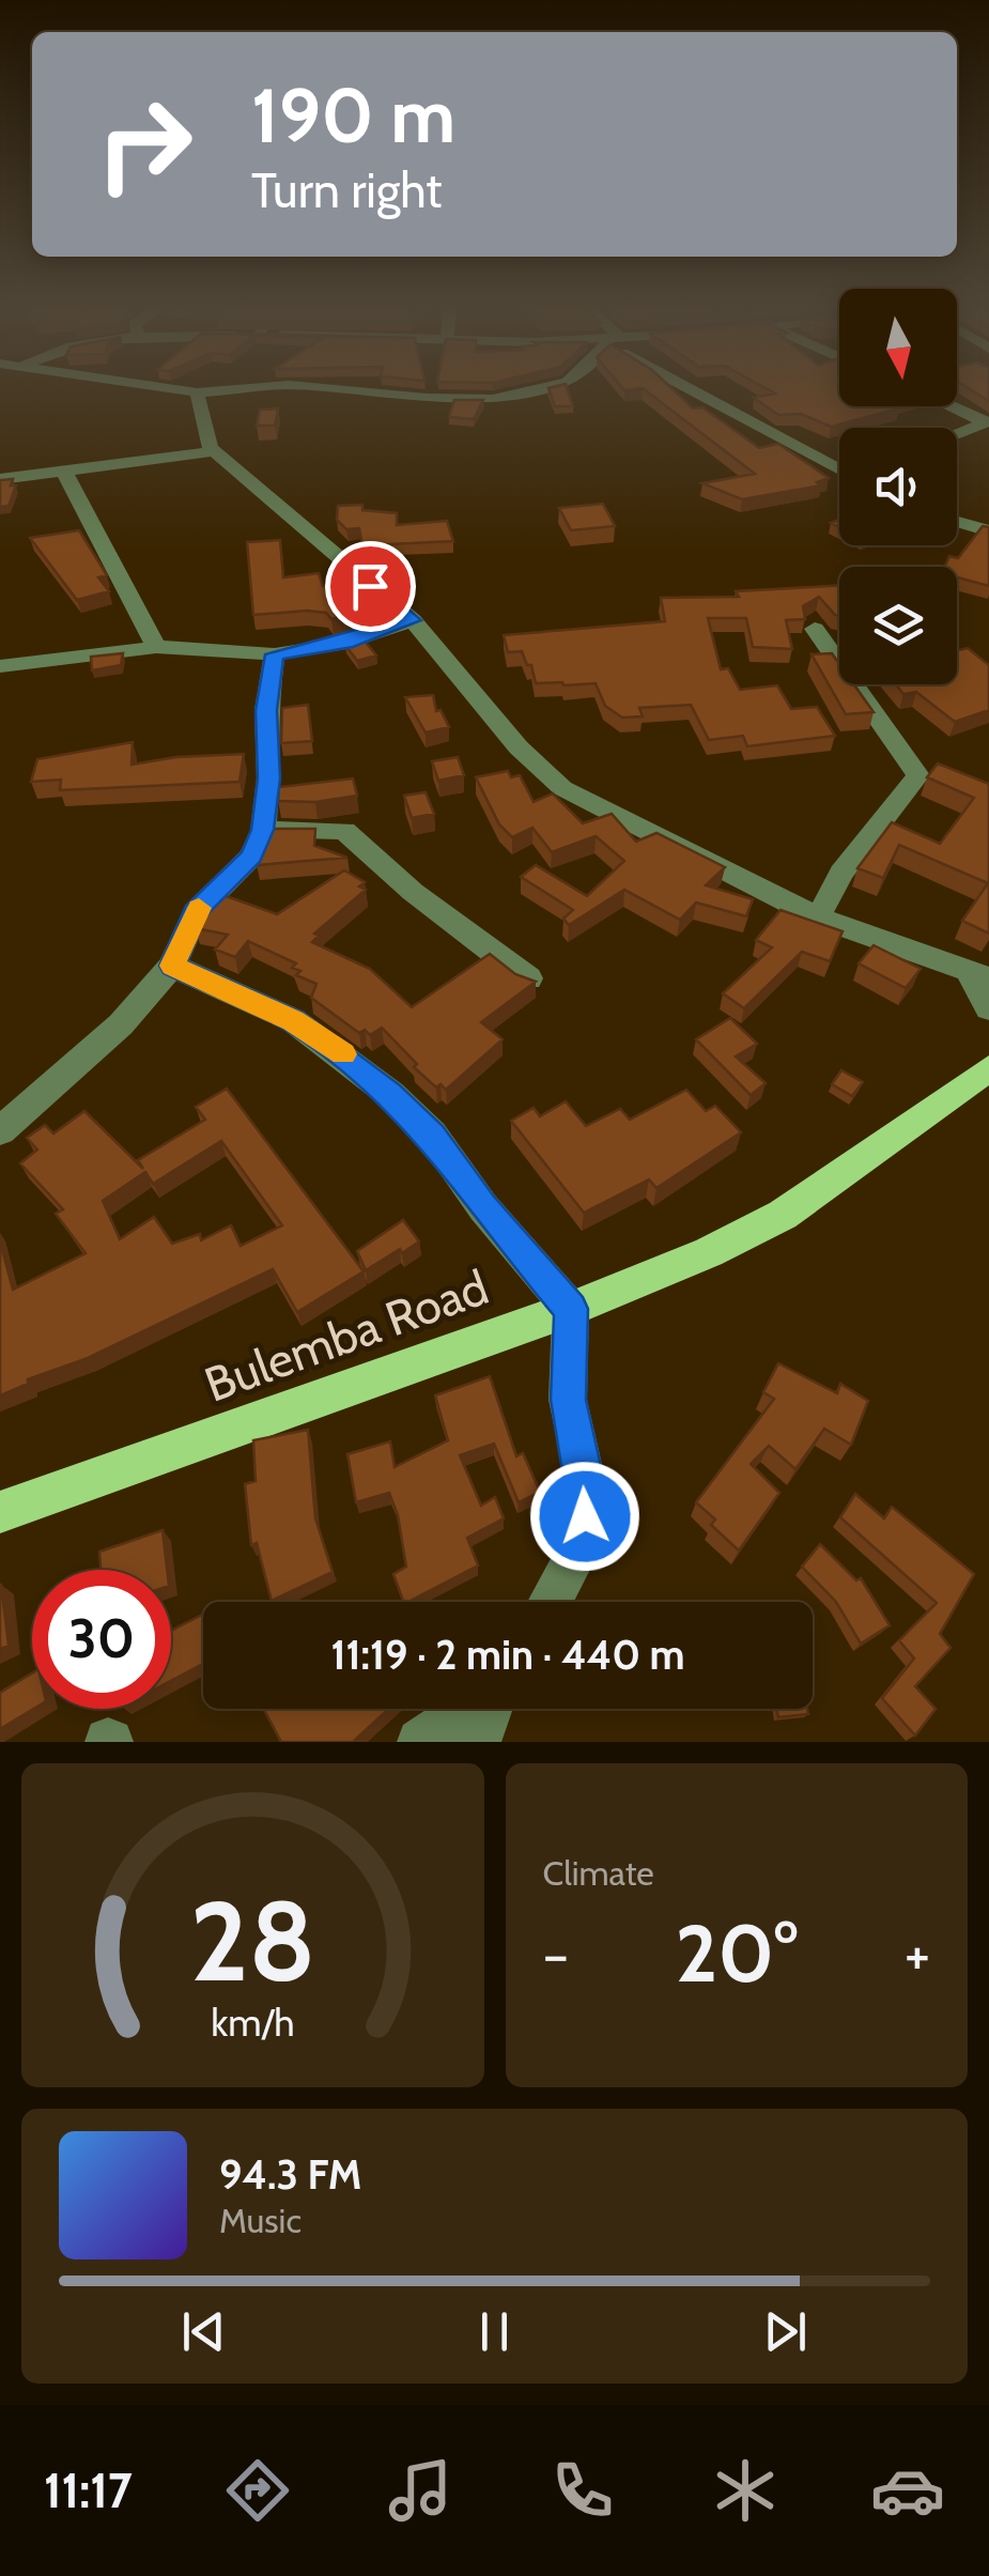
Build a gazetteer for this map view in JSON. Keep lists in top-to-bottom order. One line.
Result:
{"streets":{"main road":["Bulemba Road"]},"north":"bottom","page":{"turn":["190 m","Turn right"],"limit":"30","trip":"11:19 · 2 min · 440 m","tile":"Climate","heat":["−","20°","+"],"song":["94.3 FM","Music"],"tabs":"11:17","gauge":["28","km/h"]}}
